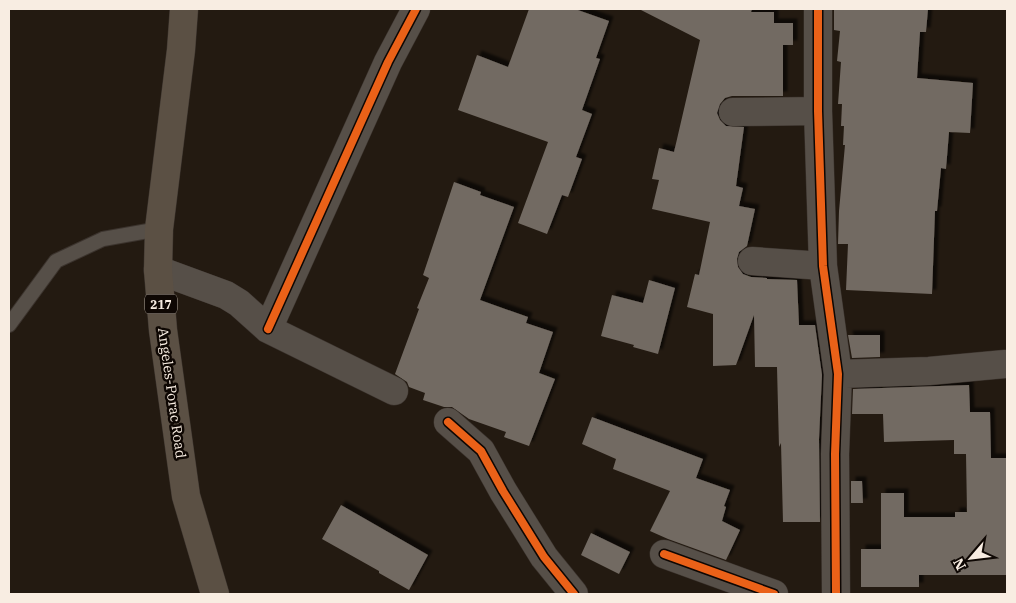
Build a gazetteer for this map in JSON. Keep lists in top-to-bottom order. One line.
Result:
{"streets":{"main road":["217","Angeles-Porac Road"]},"north":"bottom left"}
